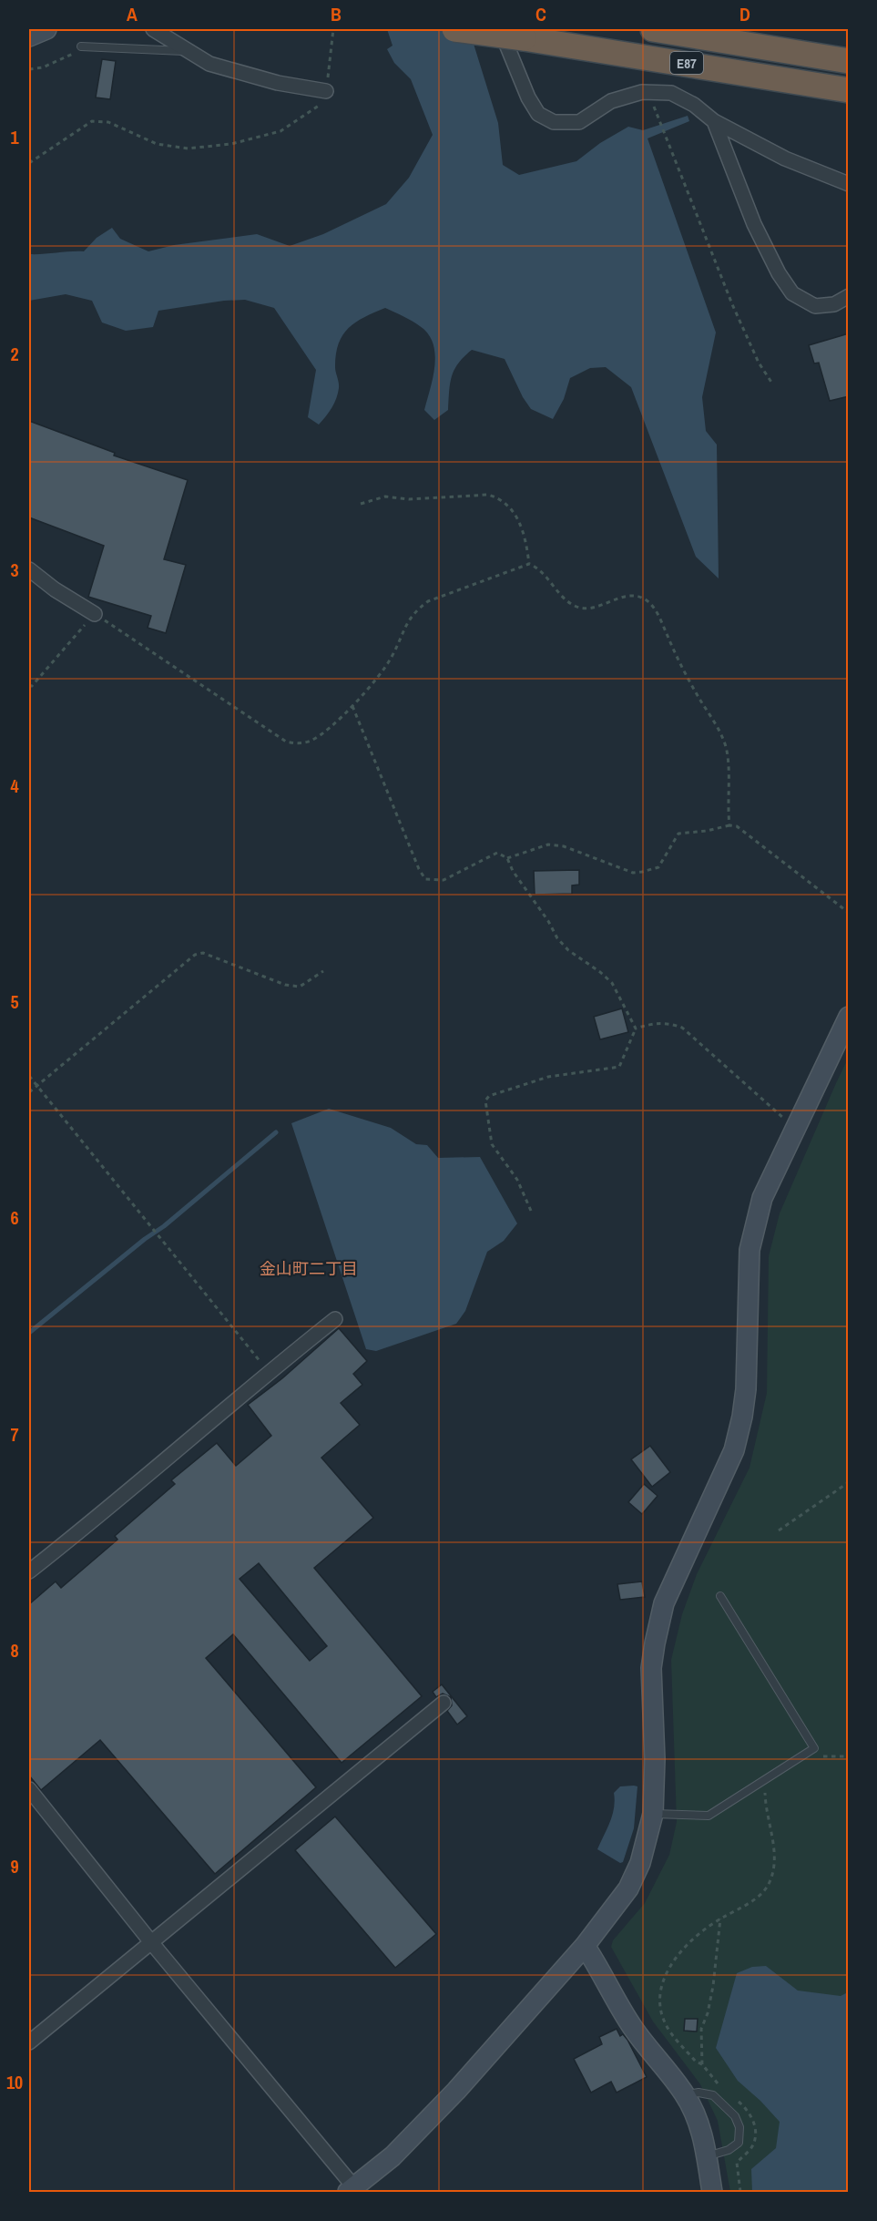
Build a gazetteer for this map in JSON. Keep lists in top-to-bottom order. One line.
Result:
{"streets":{"highway":["E87"]},"districts":["金山町二丁目"],"grid":{"columns":["A","B","C","D"],"rows":["1","2","3","4","5","6","7","8","9","10"]}}
